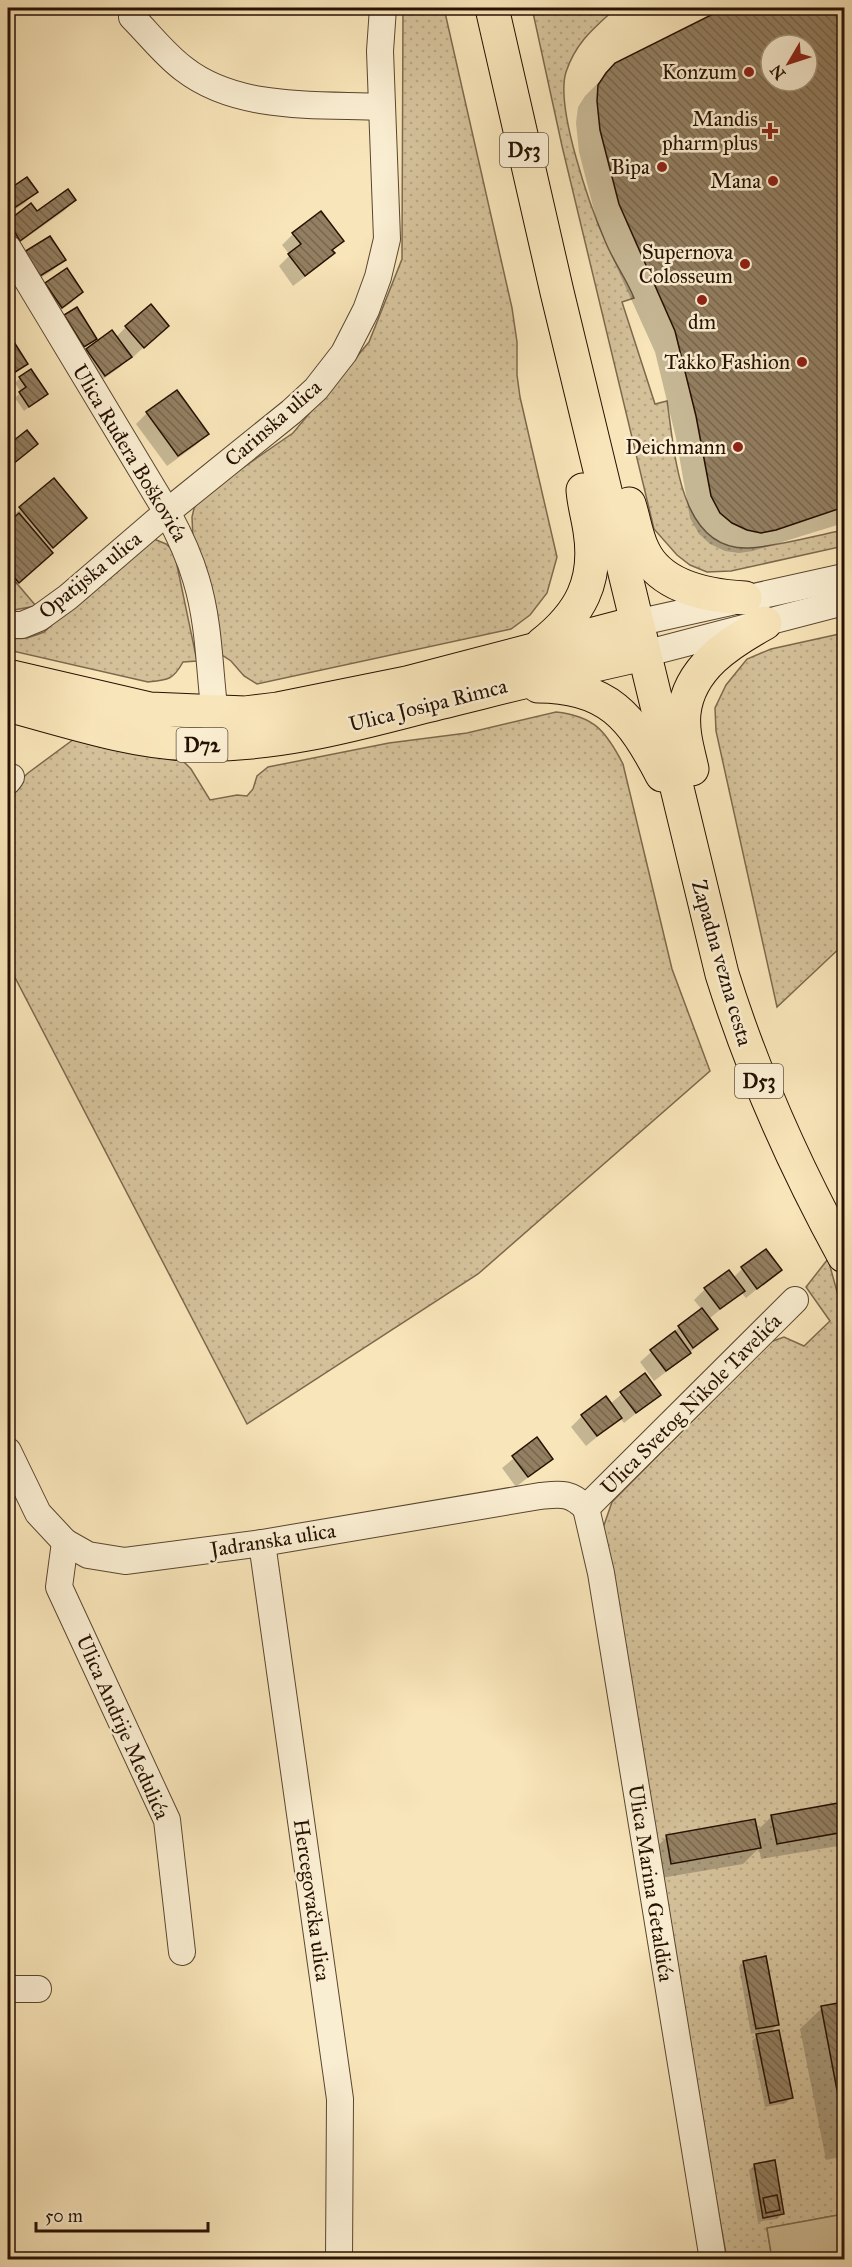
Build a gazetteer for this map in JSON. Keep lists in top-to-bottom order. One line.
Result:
{"streets":{"main road":["D53","Ulica Josipa Rimca","D72","Zapadna vezna cesta"],"street":["Carinska ulica","Ulica Ruđera Boškovića","Opatijska ulica","Ulica Svetog Nikole Tavelića","Jadranska ulica","Ulica Andrije Medulića","Ulica Marina Getaldića","Hercegovačka ulica"]},"crossings":[["D53","Ulica Josipa Rimca"],["D53","Zapadna vezna cesta"],["Carinska ulica","Ulica Ruđera Boškovića"],["Carinska ulica","Opatijska ulica"],["Ulica Ruđera Boškovića","Opatijska ulica"],["Ulica Ruđera Boškovića","Ulica Josipa Rimca"],["Ulica Josipa Rimca","Zapadna vezna cesta"],["Ulica Svetog Nikole Tavelića","Jadranska ulica"],["Ulica Svetog Nikole Tavelića","Ulica Marina Getaldića"],["Jadranska ulica","Ulica Andrije Medulića"],["Jadranska ulica","Ulica Marina Getaldića"],["Jadranska ulica","Hercegovačka ulica"]],"places":{"other":["Konzum","Bipa","Mana","Supernova Colosseum","dm","Takko Fashion","Deichmann"],"health":["Mandis pharm plus"]},"scale_bar":"50 m","north":"bottom left"}
